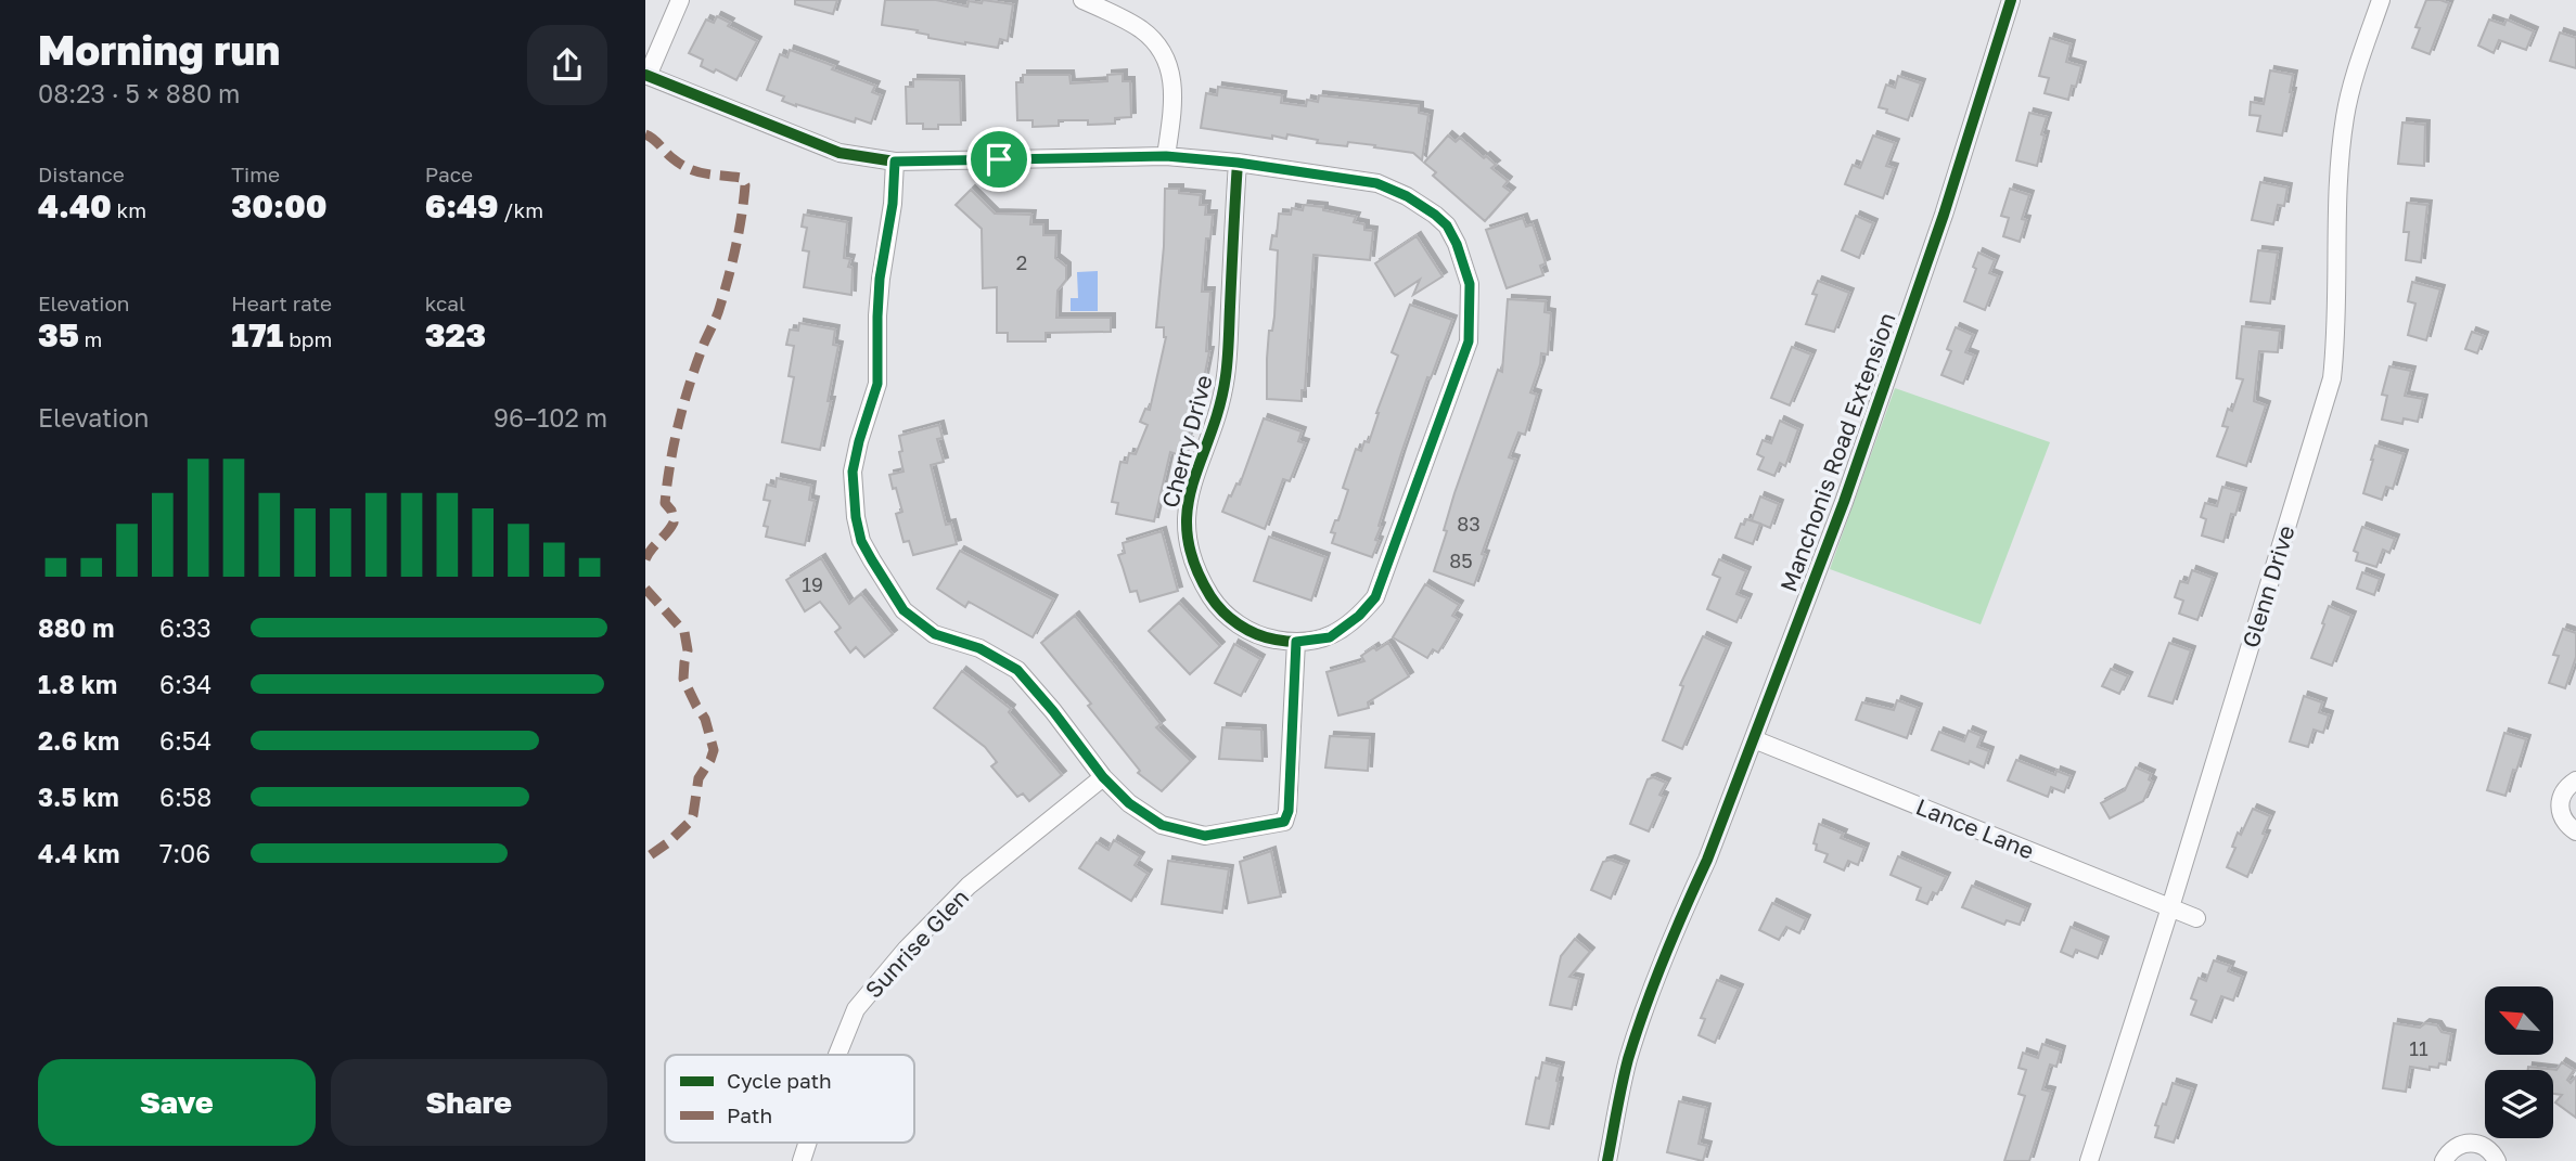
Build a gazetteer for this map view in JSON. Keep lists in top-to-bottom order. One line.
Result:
{"streets":{"street":["Cherry Drive","Manchonis Road Extension","Glenn Drive","Lance Lane","Sunrise Glen"]},"crossings":[["Manchonis Road Extension","Lance Lane"],["Glenn Drive","Lance Lane"]],"house_numbers":["2","83","85","19","11"],"legend":["Cycle path","Path"],"north":"top left","page":{"heading":["Morning run","08:23 · 5 × 880 m"],"stats":[["Distance","4.40 km"],["Time","30:00"],["Pace","6:49 /km"],["Elevation","35 m"],["Heart rate","171 bpm"],["kcal","323"]],"chart":["Elevation","96–102 m"],"list":[{"name":"880 m","note":"6:33"},{"name":"1.8 km","note":"6:34"},{"name":"2.6 km","note":"6:54"},{"name":"3.5 km","note":"6:58"},{"name":"4.4 km","note":"7:06"}],"buttons":["Save","Share"]}}
